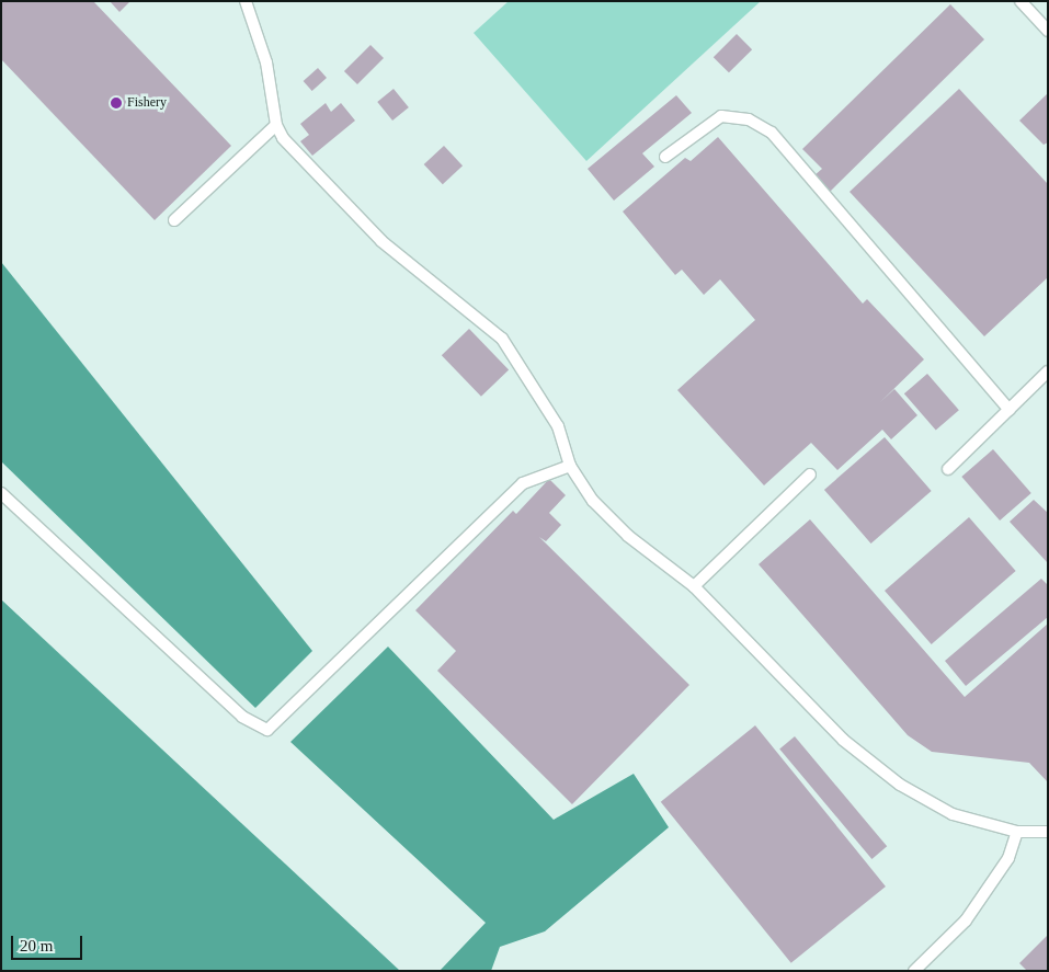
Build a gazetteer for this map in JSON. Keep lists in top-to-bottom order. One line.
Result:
{"places":["Fishery"],"scale_bar":"20 m"}
